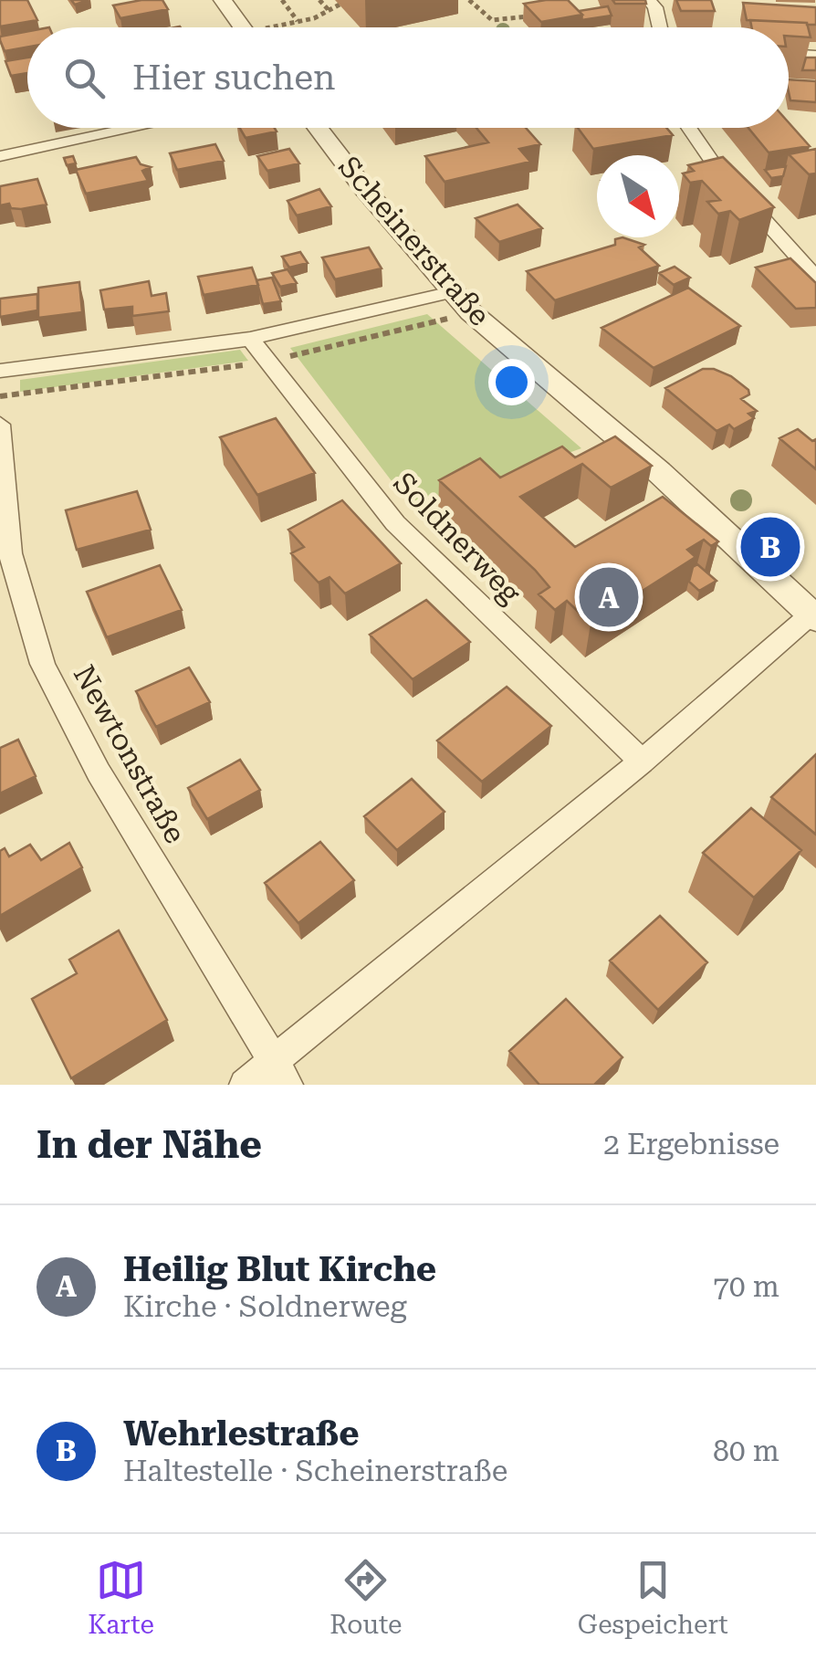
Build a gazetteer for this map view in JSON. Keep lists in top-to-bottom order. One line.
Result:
{"streets":{"street":["Scheinerstraße","Soldnerweg","Newtonstraße"]},"north":"bottom right","page":{"search":"Hier suchen","pins":["B","A"],"heading":["In der Nähe","2 Ergebnisse"],"list":[{"mark":"A","name":"Heilig Blut Kirche","note":"Kirche · Soldnerweg","value":"70 m"},{"mark":"B","name":"Wehrlestraße","note":"Haltestelle · Scheinerstraße","value":"80 m"}],"nav":["Karte","Route","Gespeichert"]}}
